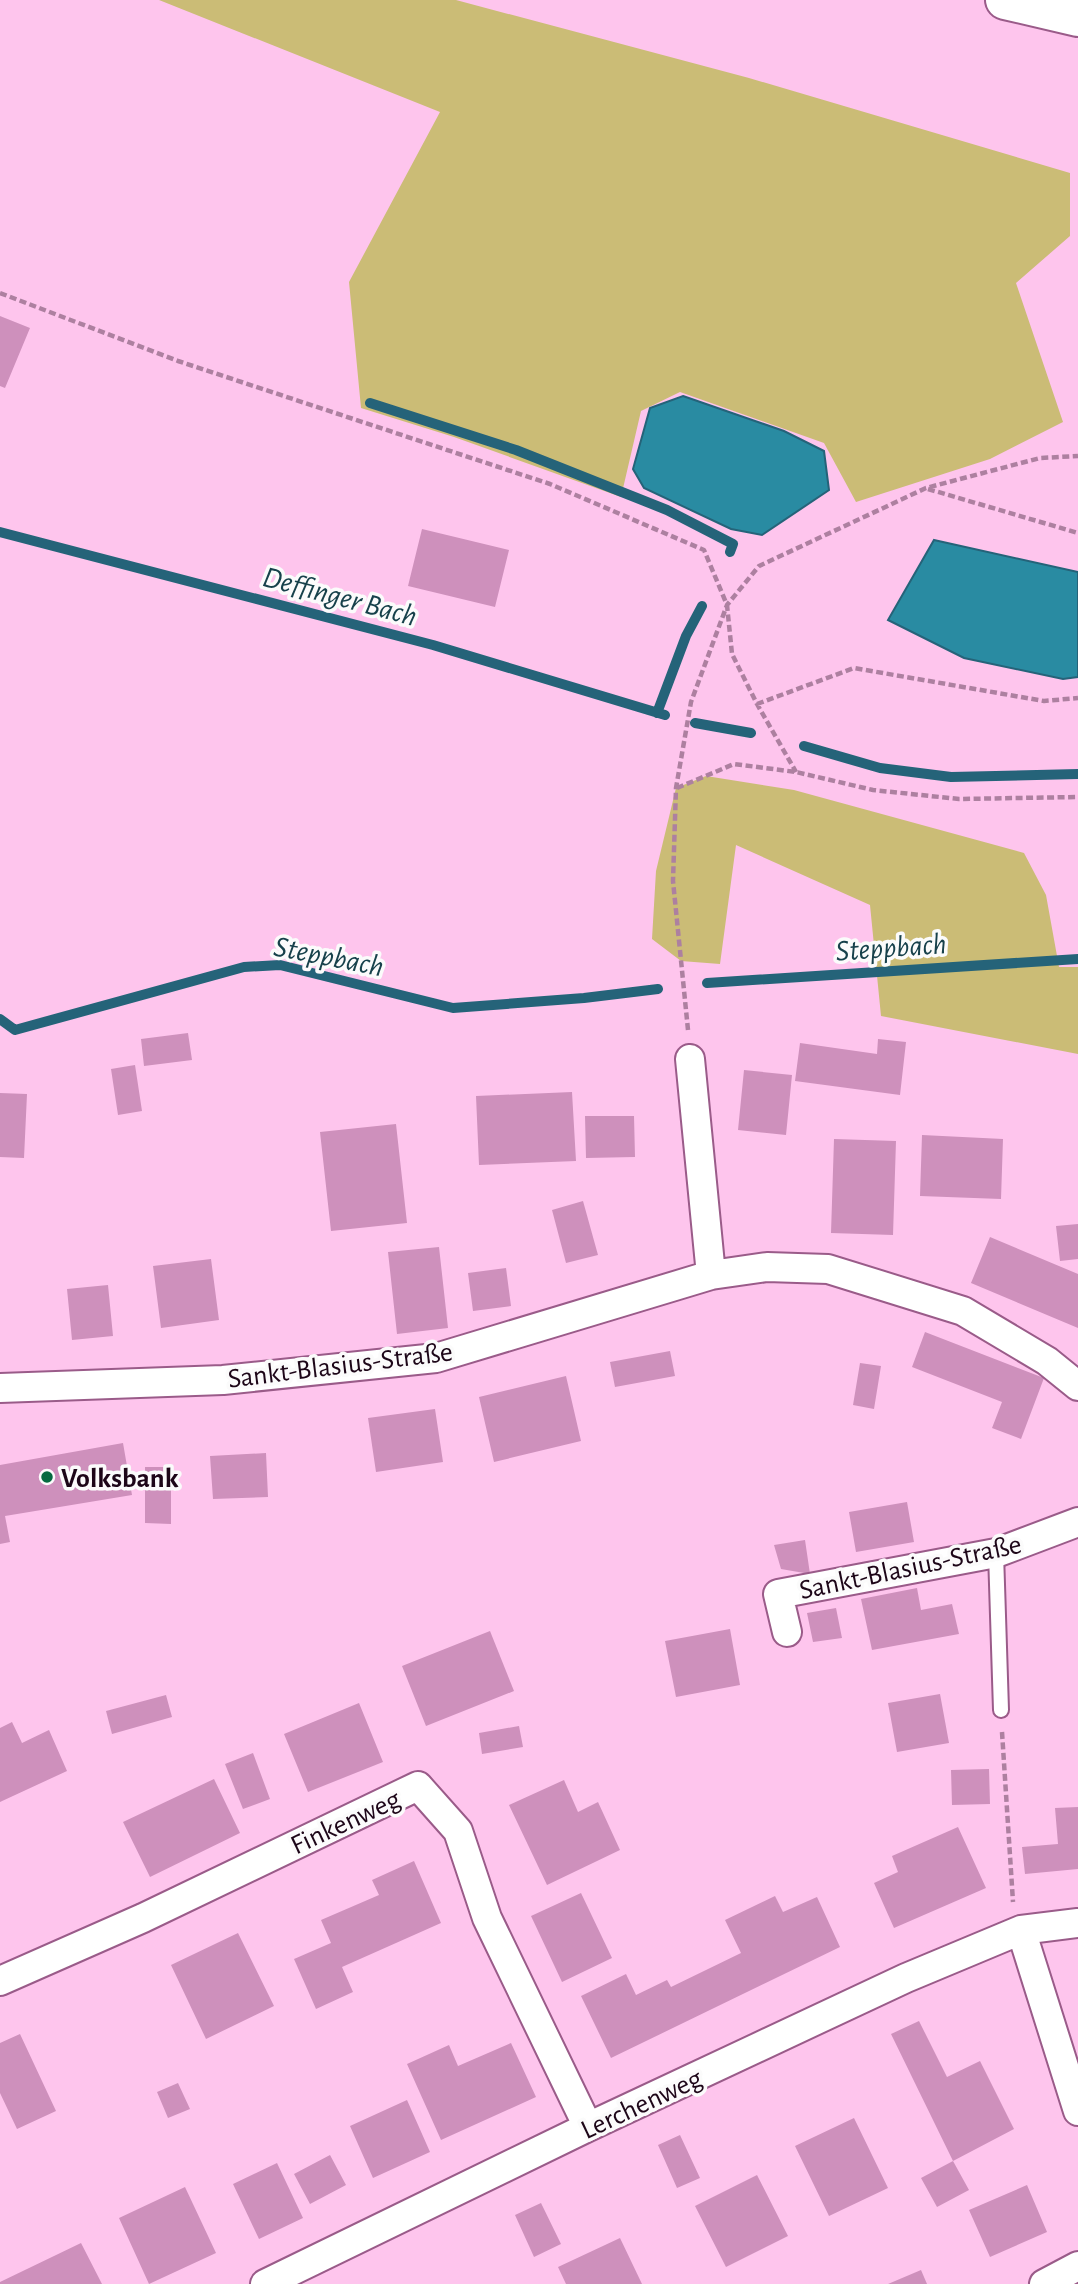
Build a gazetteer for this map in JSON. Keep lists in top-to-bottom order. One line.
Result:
{"streets":{"street":["Sankt-Blasius-Straße","Finkenweg","Lerchenweg"]},"crossings":[["Finkenweg","Lerchenweg"]],"water":["Deffinger Bach","Steppbach"],"places":["Volksbank"]}
